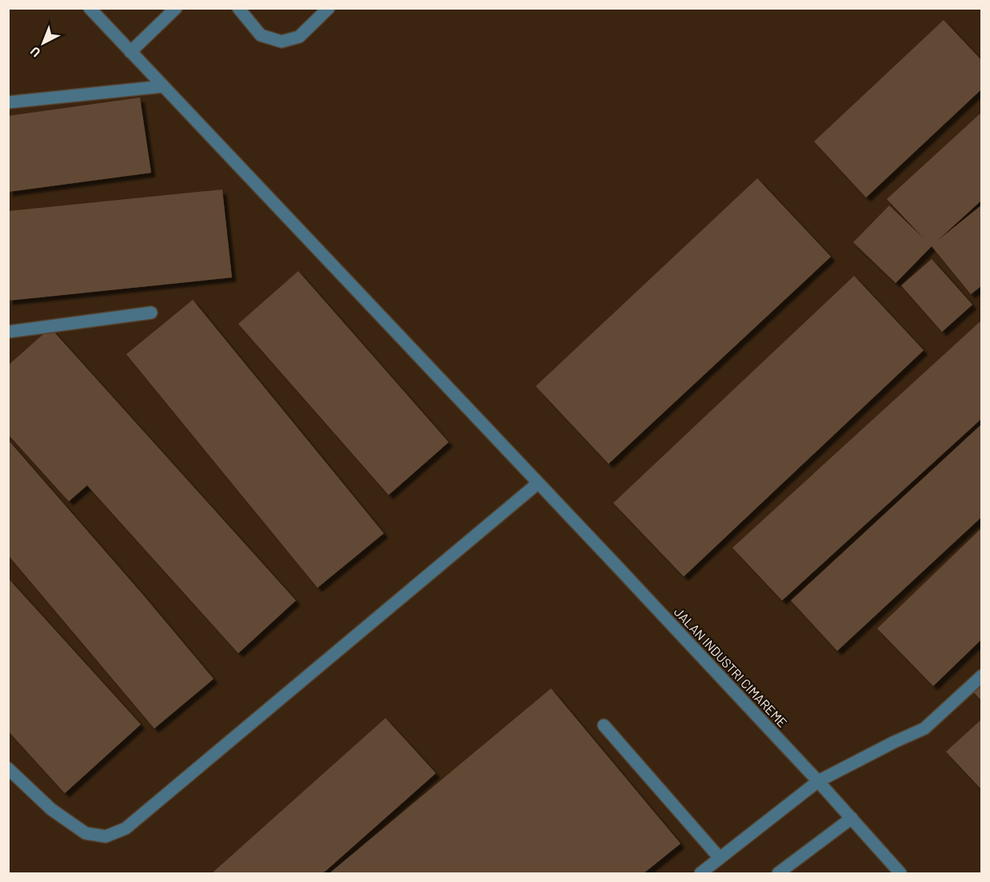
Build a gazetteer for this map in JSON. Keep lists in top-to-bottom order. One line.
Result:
{"streets":{"lane":["JALAN INDUSTRI CIMAREME"]},"north":"bottom left"}
